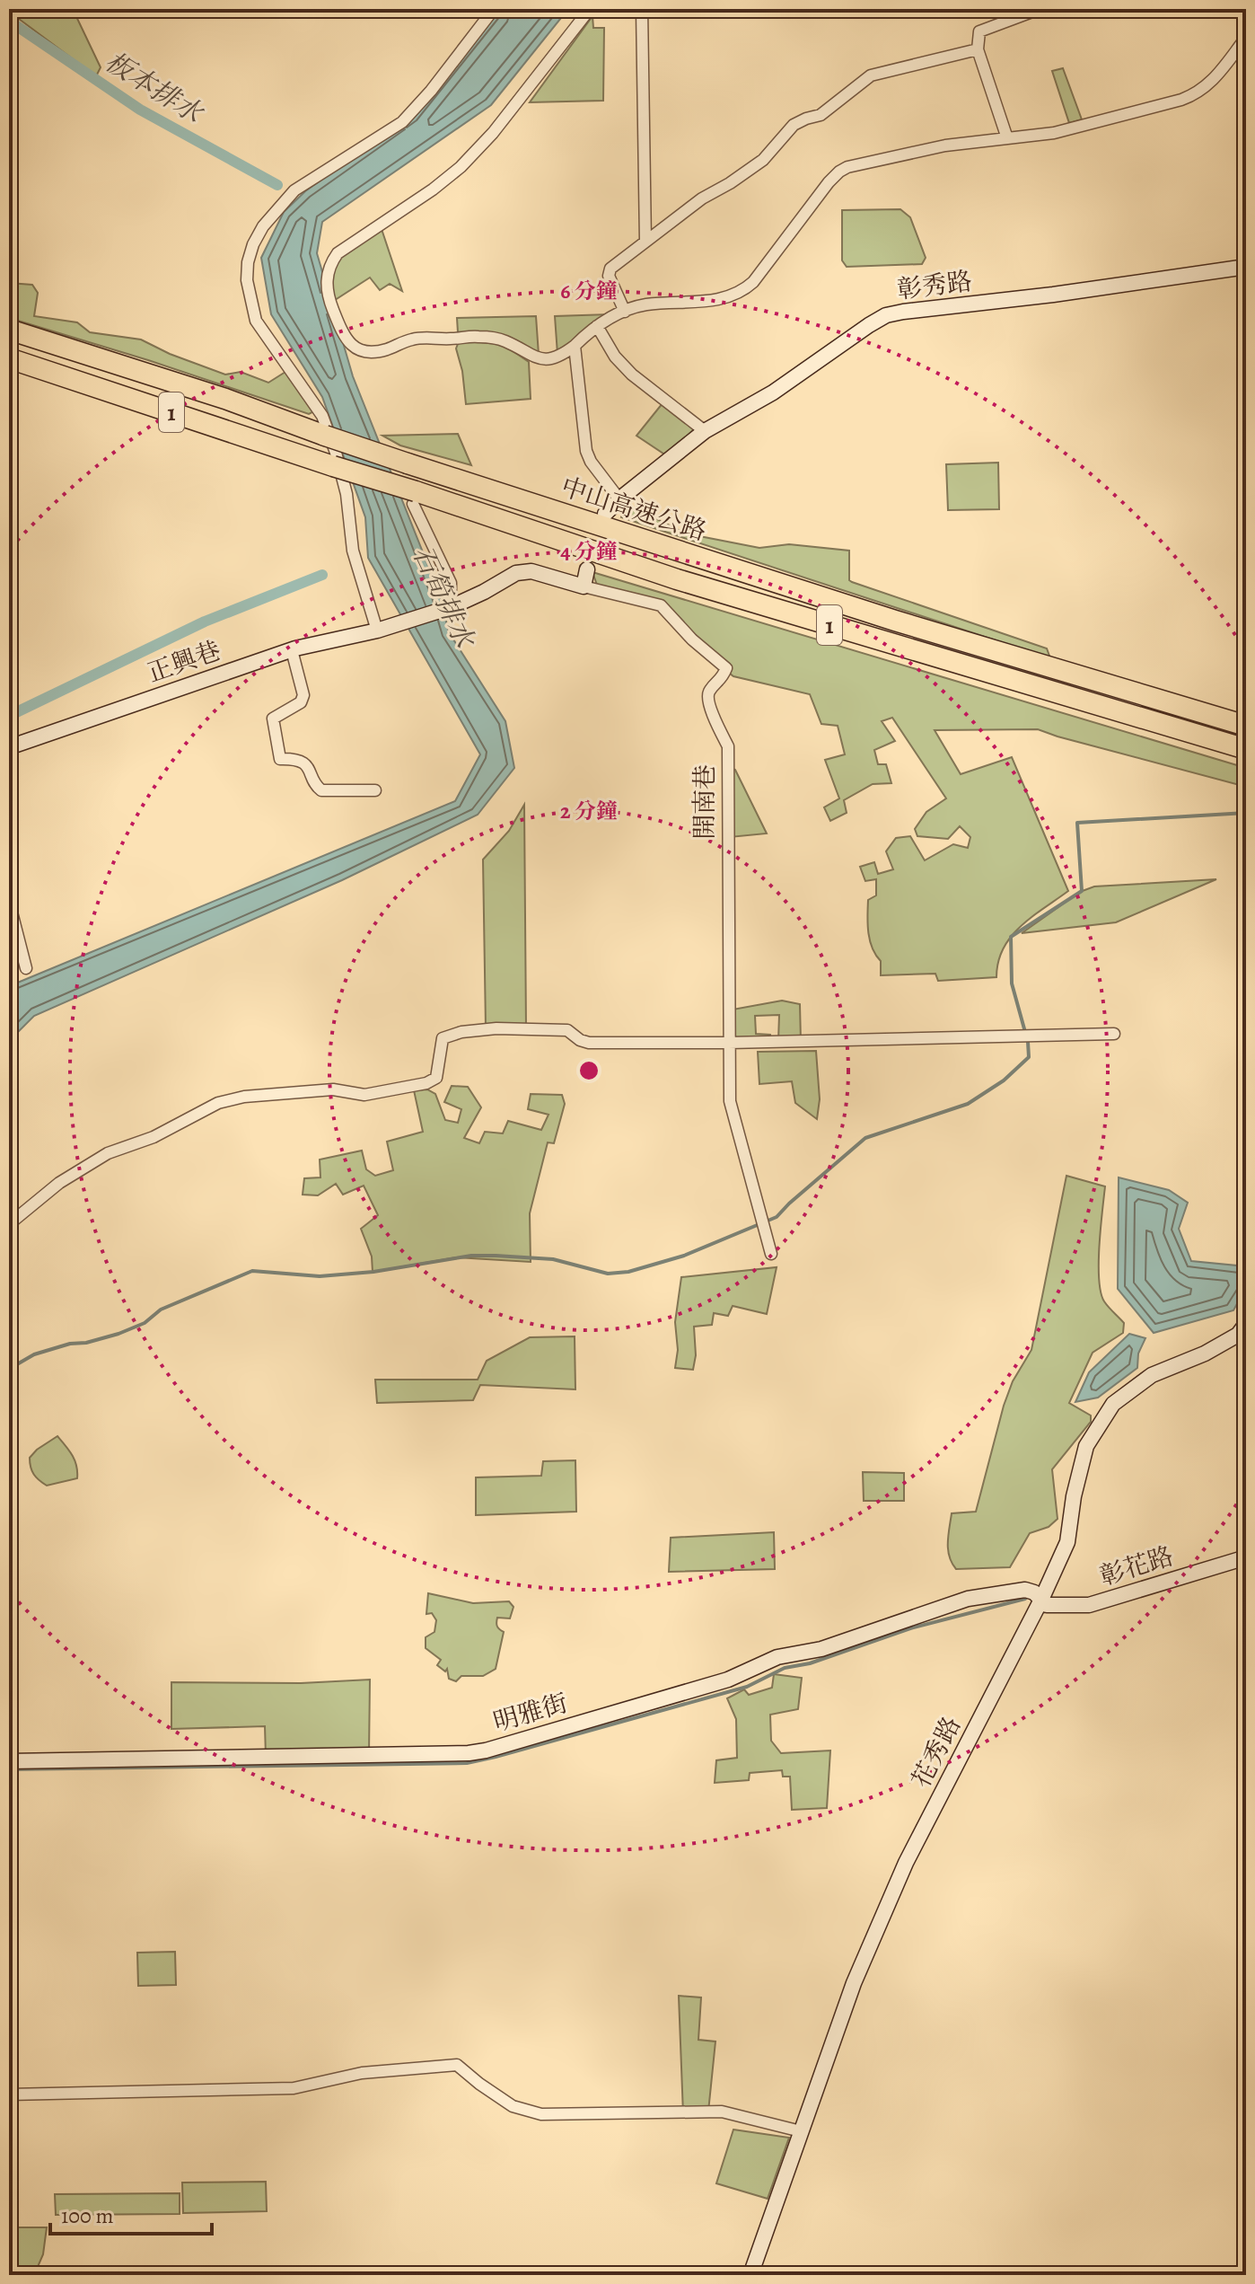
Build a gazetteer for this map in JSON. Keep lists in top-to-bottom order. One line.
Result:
{"streets":{"highway":["1","中山高速公路"],"street":["彰秀路","正興巷","開南巷","彰花路","明雅街","花秀路"]},"crossings":[["正興巷","開南巷"],["彰花路","明雅街"],["彰花路","花秀路"],["明雅街","花秀路"]],"water":["板本排水","石筍排水"],"scale_bar":"100 m","rings":["6 分鐘","4 分鐘","2 分鐘"]}
